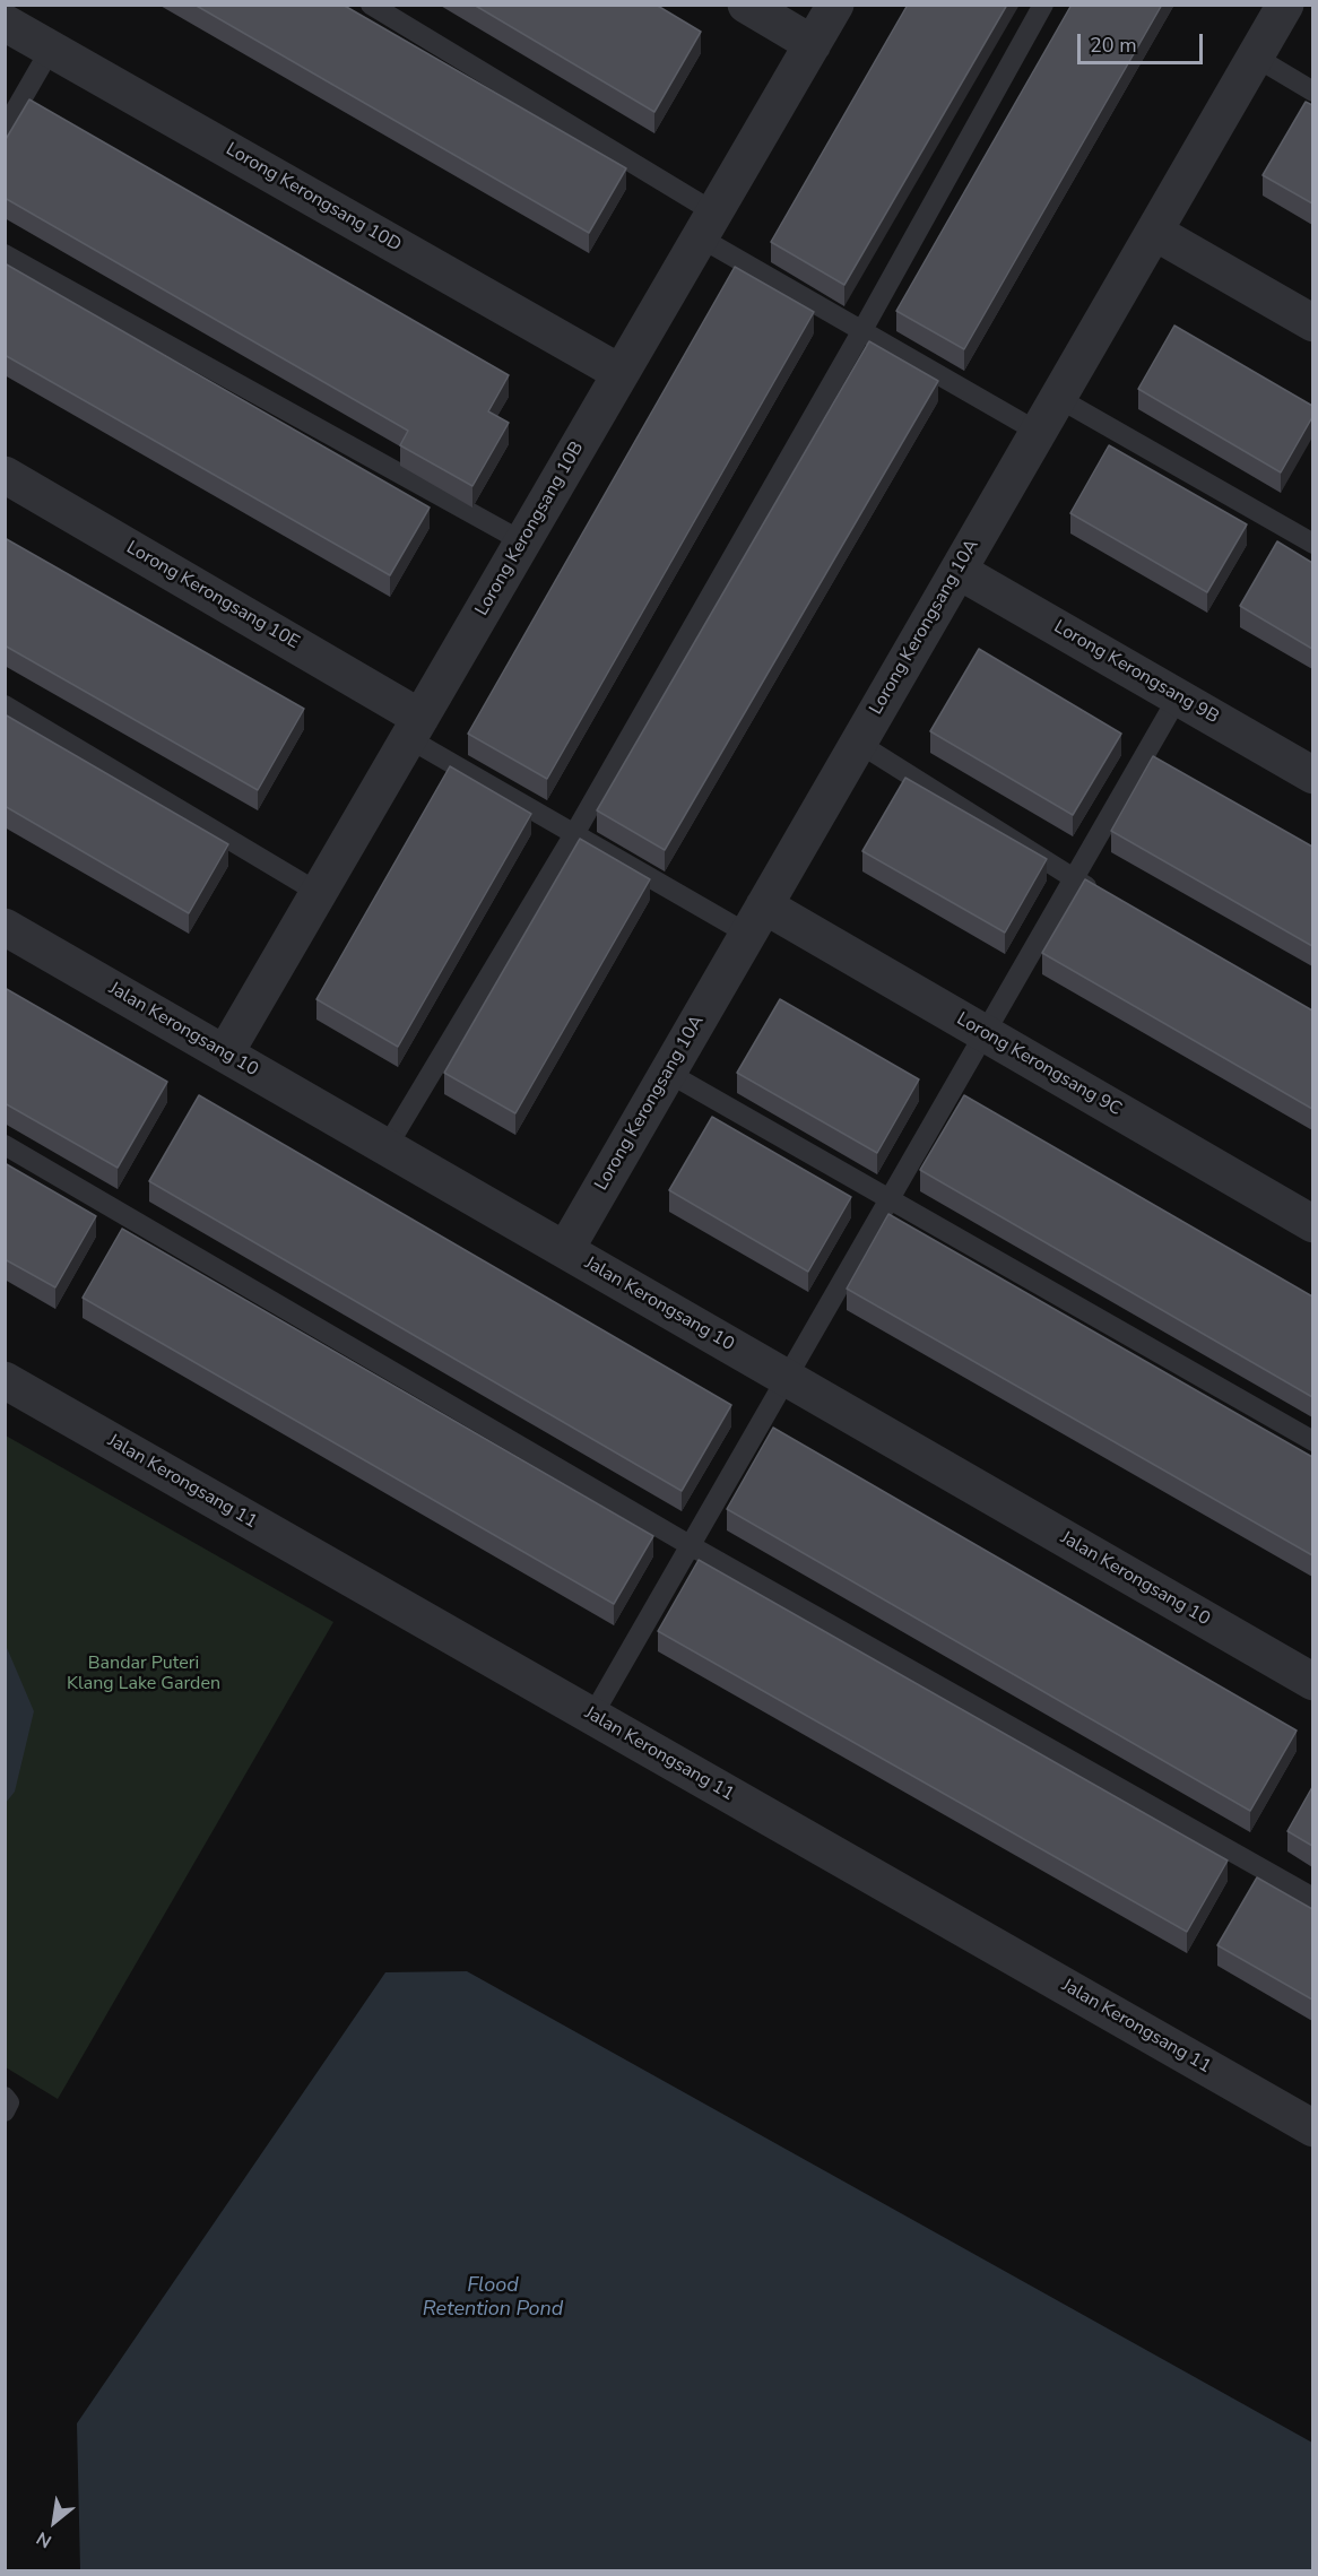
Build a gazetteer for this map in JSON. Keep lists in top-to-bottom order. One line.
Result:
{"streets":{"street":["Lorong Kerongsang 10D","Lorong Kerongsang 10B","Lorong Kerongsang 10E","Lorong Kerongsang 10A","Lorong Kerongsang 9B","Jalan Kerongsang 10","Lorong Kerongsang 9C","Jalan Kerongsang 11"]},"crossings":[["Lorong Kerongsang 10D","Lorong Kerongsang 10B"],["Lorong Kerongsang 10B","Lorong Kerongsang 10E"],["Lorong Kerongsang 10B","Jalan Kerongsang 10"],["Lorong Kerongsang 10A","Lorong Kerongsang 9B"],["Lorong Kerongsang 10A","Jalan Kerongsang 10"],["Lorong Kerongsang 10A","Lorong Kerongsang 9C"]],"water":["Flood Retention Pond"],"parks":["Bandar Puteri Klang Lake Garden"],"scale_bar":"20 m","north":"bottom left"}
